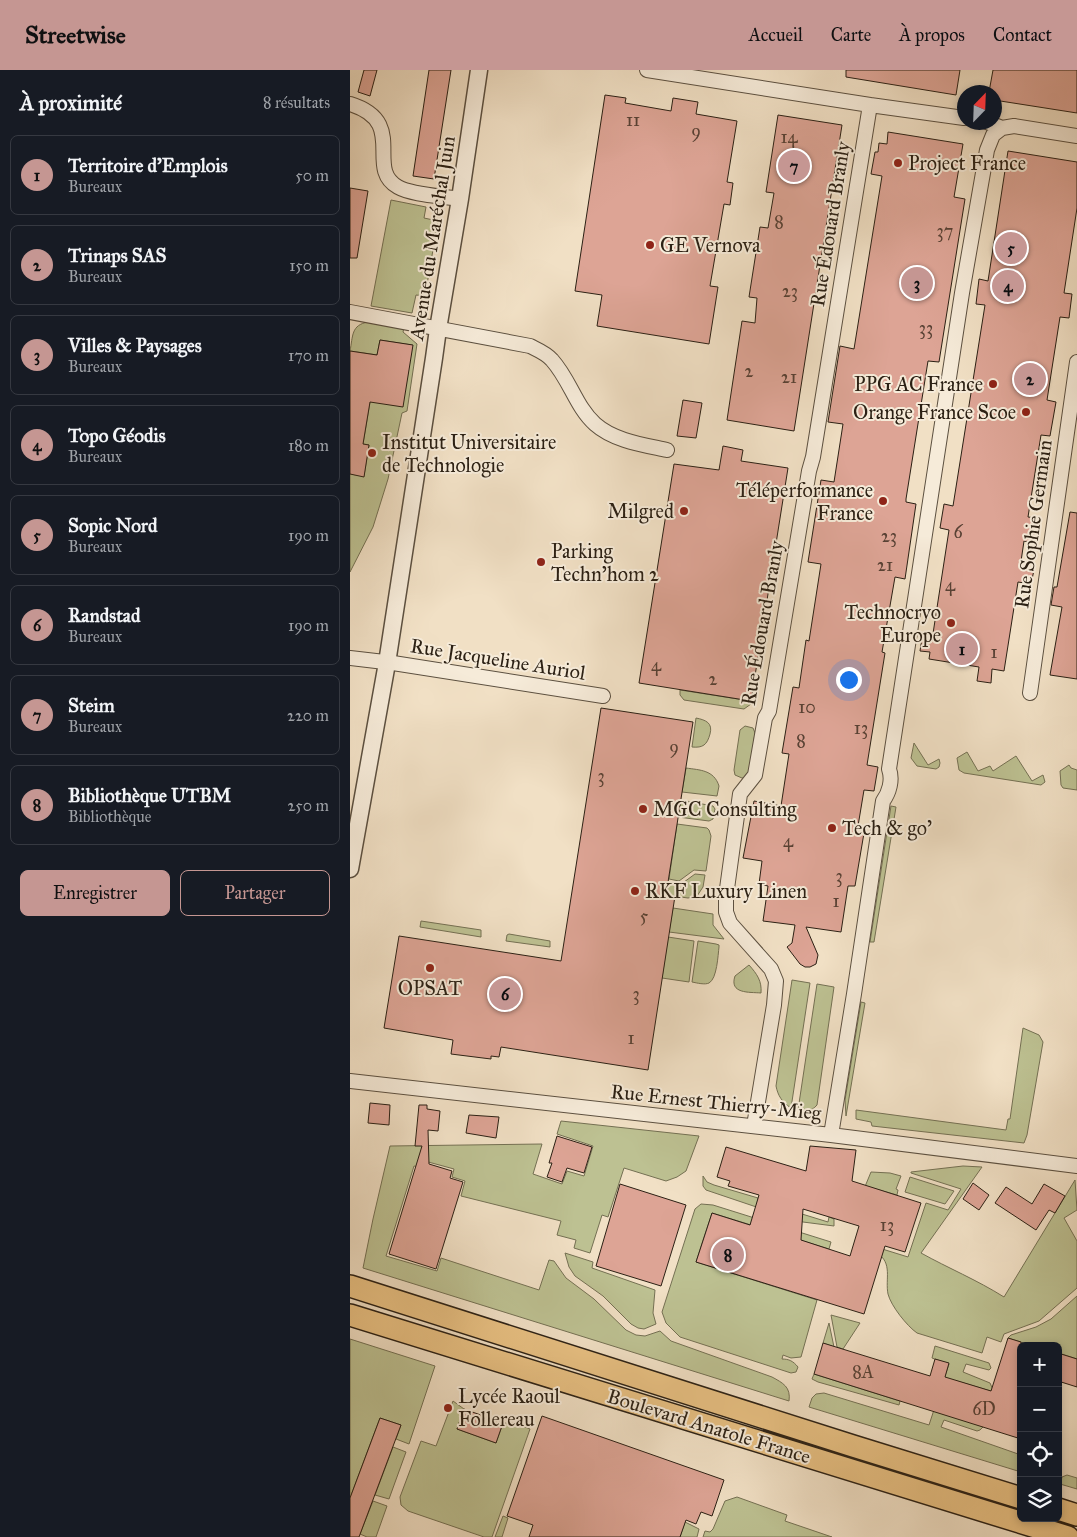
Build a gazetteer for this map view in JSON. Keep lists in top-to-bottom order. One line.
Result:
{"streets":{"main road":["Boulevard Anatole France"],"street":["Rue Édouard Branly","Avenue du Maréchal Juin","Rue Sophie Germain","Rue Jacqueline Auriol","Rue Ernest Thierry-Mieg"]},"crossings":[["Rue Édouard Branly","Rue Ernest Thierry-Mieg"],["Avenue du Maréchal Juin","Rue Jacqueline Auriol"]],"places":["Project France","GE Vernova","PPG AC France","Orange France Scoe","Institut Universitaire de Technologie","Téléperformance France","Milgred","Parking Techn'hom 2","Technocryo Europe","MGC Consulting","Tech & go'","RKF Luxury Linen","OPSAT","Lycée Raoul Follereau"],"house_numbers":["11","9","14","8","37","23","33","2","21","6","23","21","4","1","4","2","10","13","8","9","3","4","3","1","5","3","1","13","8A","6D"],"north":"top right","page":{"header":"Streetwise","nav":["Accueil","Carte","À propos","Contact"],"heading":["À proximité","8 résultats"],"list":[{"mark":"1","name":"Territoire d'Emplois","note":"Bureaux","value":"50 m"},{"mark":"2","name":"Trinaps SAS","note":"Bureaux","value":"150 m"},{"mark":"3","name":"Villes & Paysages","note":"Bureaux","value":"170 m"},{"mark":"4","name":"Topo Géodis","note":"Bureaux","value":"180 m"},{"mark":"5","name":"Sopic Nord","note":"Bureaux","value":"190 m"},{"mark":"6","name":"Randstad","note":"Bureaux","value":"190 m"},{"mark":"7","name":"Steim","note":"Bureaux","value":"220 m"},{"mark":"8","name":"Bibliothèque UTBM","note":"Bibliothèque","value":"250 m"}],"pins":["7","5","3","4","2","1","6","8"],"buttons":["Enregistrer","Partager"],"map_buttons":["+","−"]}}
